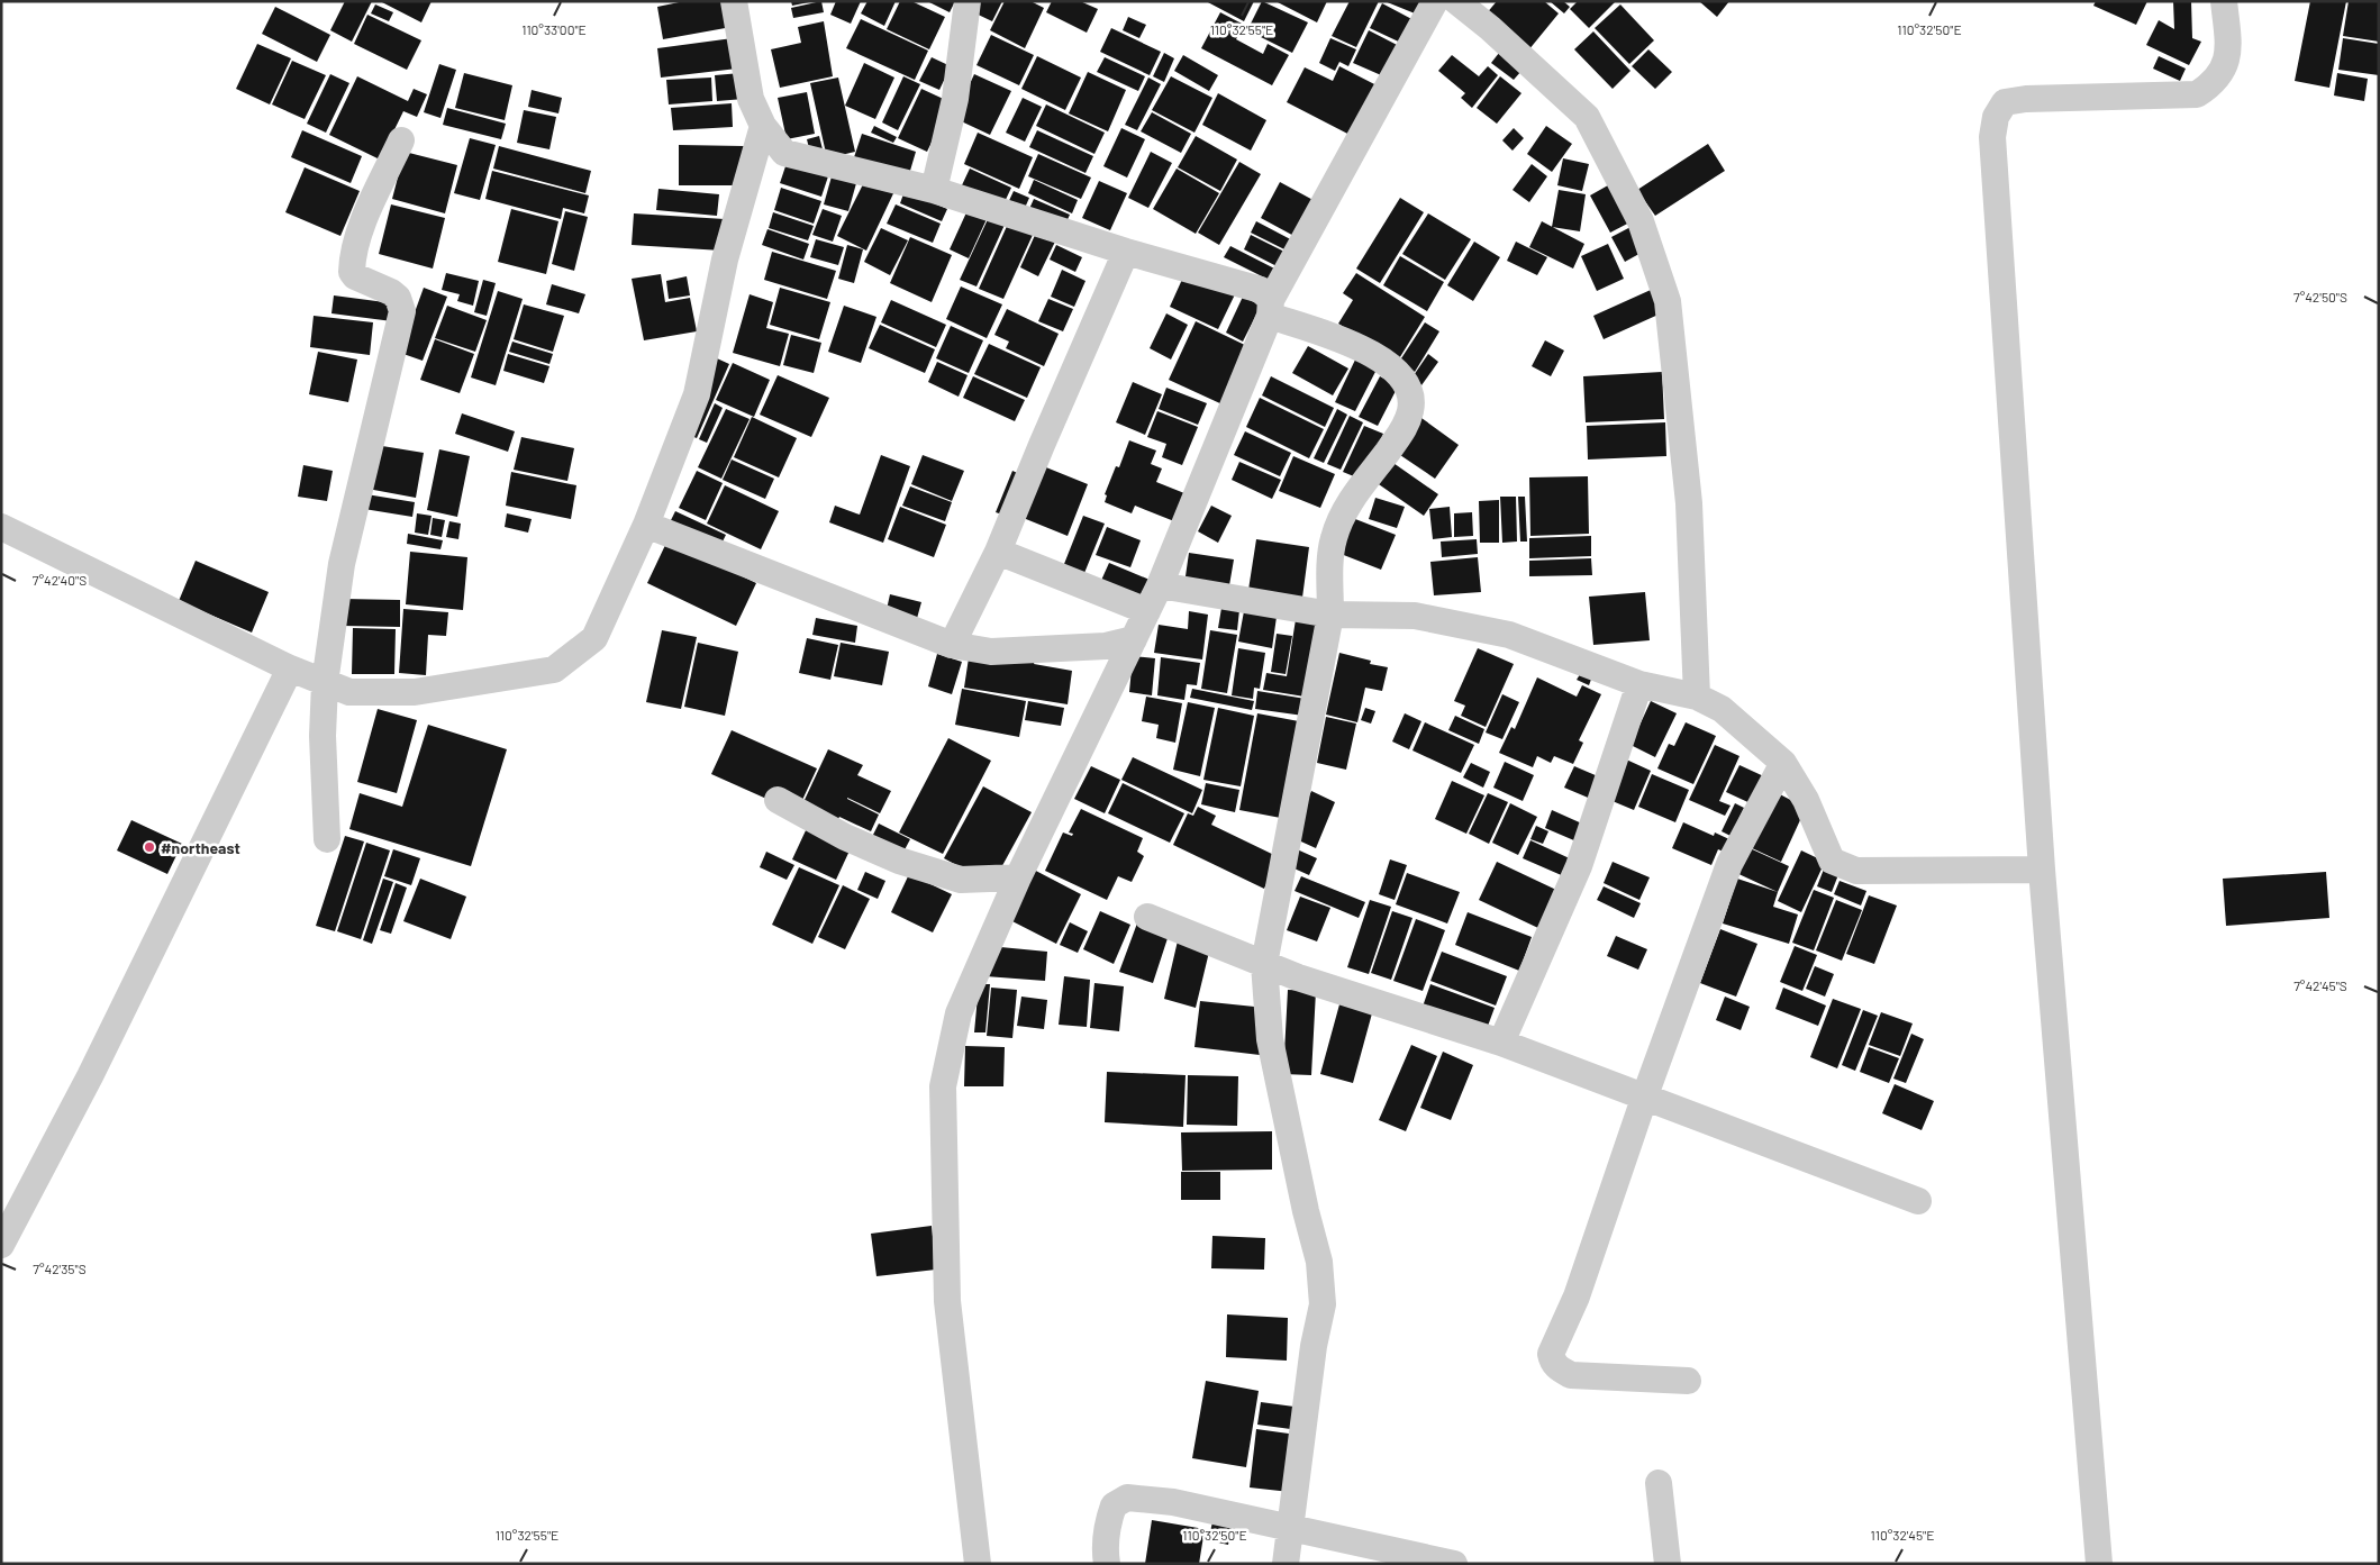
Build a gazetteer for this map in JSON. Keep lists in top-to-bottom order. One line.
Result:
{"places":["#northeast"],"coordinates":["110°33'00\"E","110°32'55\"E","110°32'50\"E","7°42'50\"S","7°42'40\"S","7°42'45\"S","7°42'35\"S","110°32'45\"E"]}
